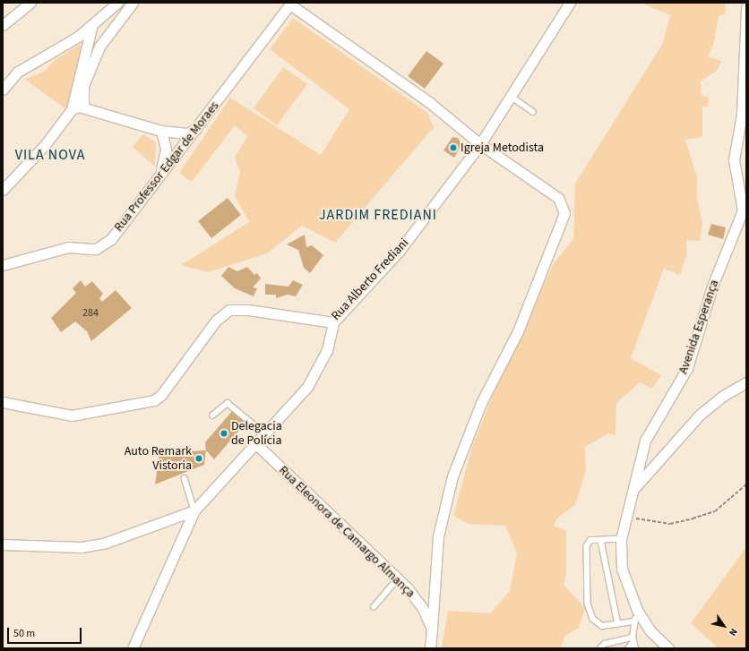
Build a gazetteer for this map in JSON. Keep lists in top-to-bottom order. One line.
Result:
{"streets":{"street":["Rua Professor Edgar de Moraes","Rua Alberto Frediani","Avenida Esperança","Rua Eleonora de Camargo Almança"]},"districts":["VILA NOVA","JARDIM FREDIANI"],"places":["Igreja Metodista","Delegacia de Polícia","Auto Remark Vistoria"],"house_numbers":["284"],"scale_bar":"50 m","north":"bottom right"}
